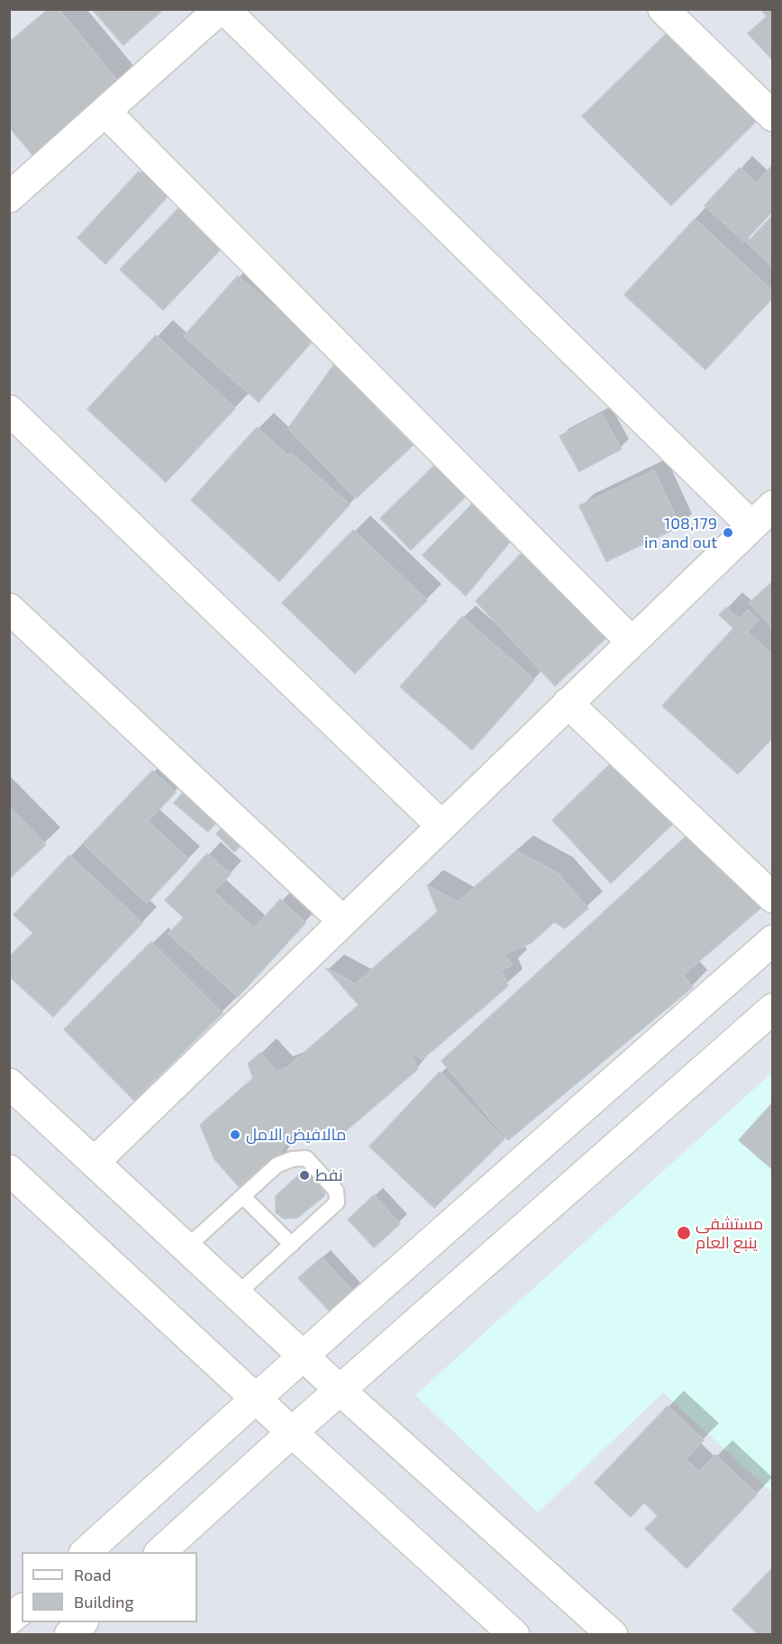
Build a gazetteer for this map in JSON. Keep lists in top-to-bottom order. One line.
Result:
{"places":["108,179 in and out","مالافيض الامل","نفط","مستشفى ينبع العام"],"legend":["Road","Building"]}
